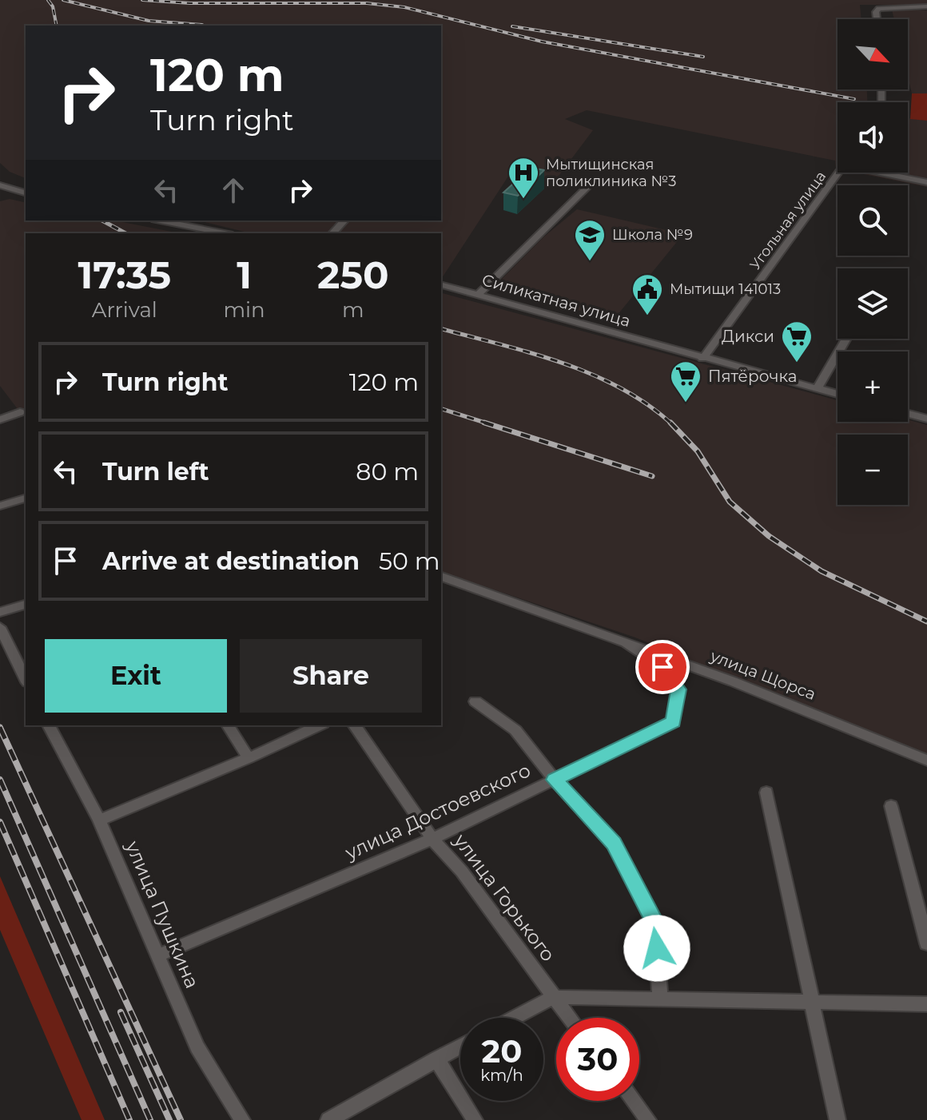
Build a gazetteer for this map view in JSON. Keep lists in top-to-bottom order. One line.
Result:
{"streets":{"street":["Угольная улица","Силикатная улица","улица Щорса","улица Достоевского","улица Горького","улица Пушкина"]},"crossings":[["Угольная улица","Силикатная улица"],["улица Щорса","улица Достоевского"],["улица Достоевского","улица Горького"],["улица Достоевского","улица Пушкина"]],"places":{"hospital":["Мытищинская поликлиника №3"],"school or university":["Школа №9"],"public building":["Мытищи 141013"],"supermarket":["Дикси","Пятёрочка"]},"north":"bottom right","page":{"map_buttons":["+","−"],"turn":["120 m","Turn right"],"eta":["17:35","Arrival","1","min","250","m"],"list":[{"name":"Turn right","value":"120 m"},{"name":"Turn left","value":"80 m"},{"name":"Arrive at destination","value":"50 m"}],"buttons":["Exit","Share"],"speed":"20 km/h","limit":"30"}}
